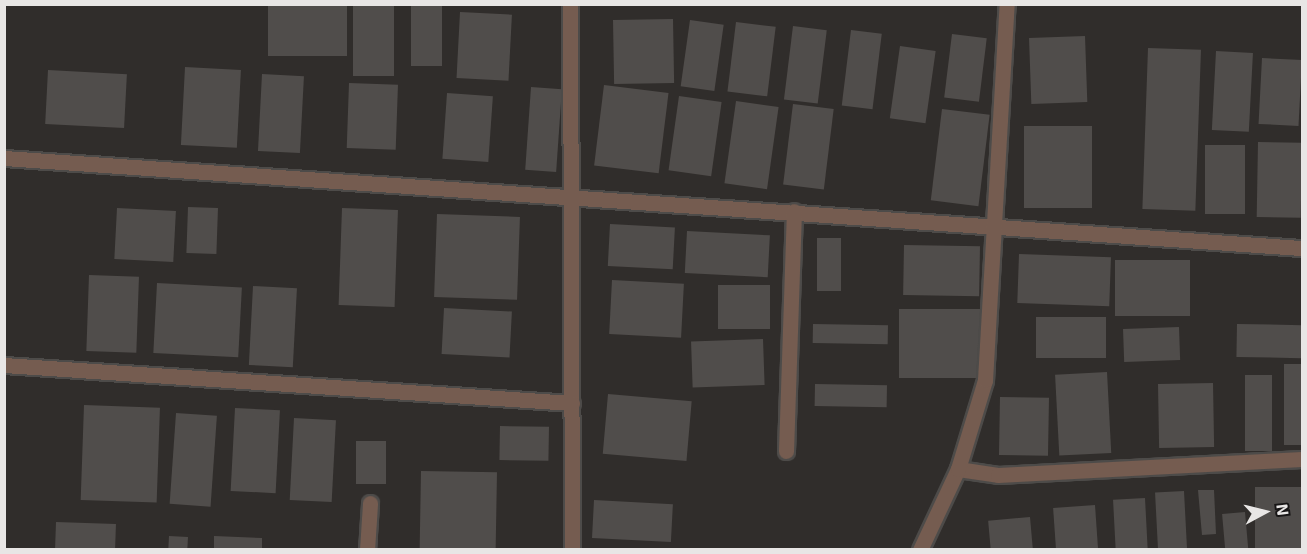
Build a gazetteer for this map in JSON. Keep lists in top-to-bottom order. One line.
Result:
{"north":"right"}
